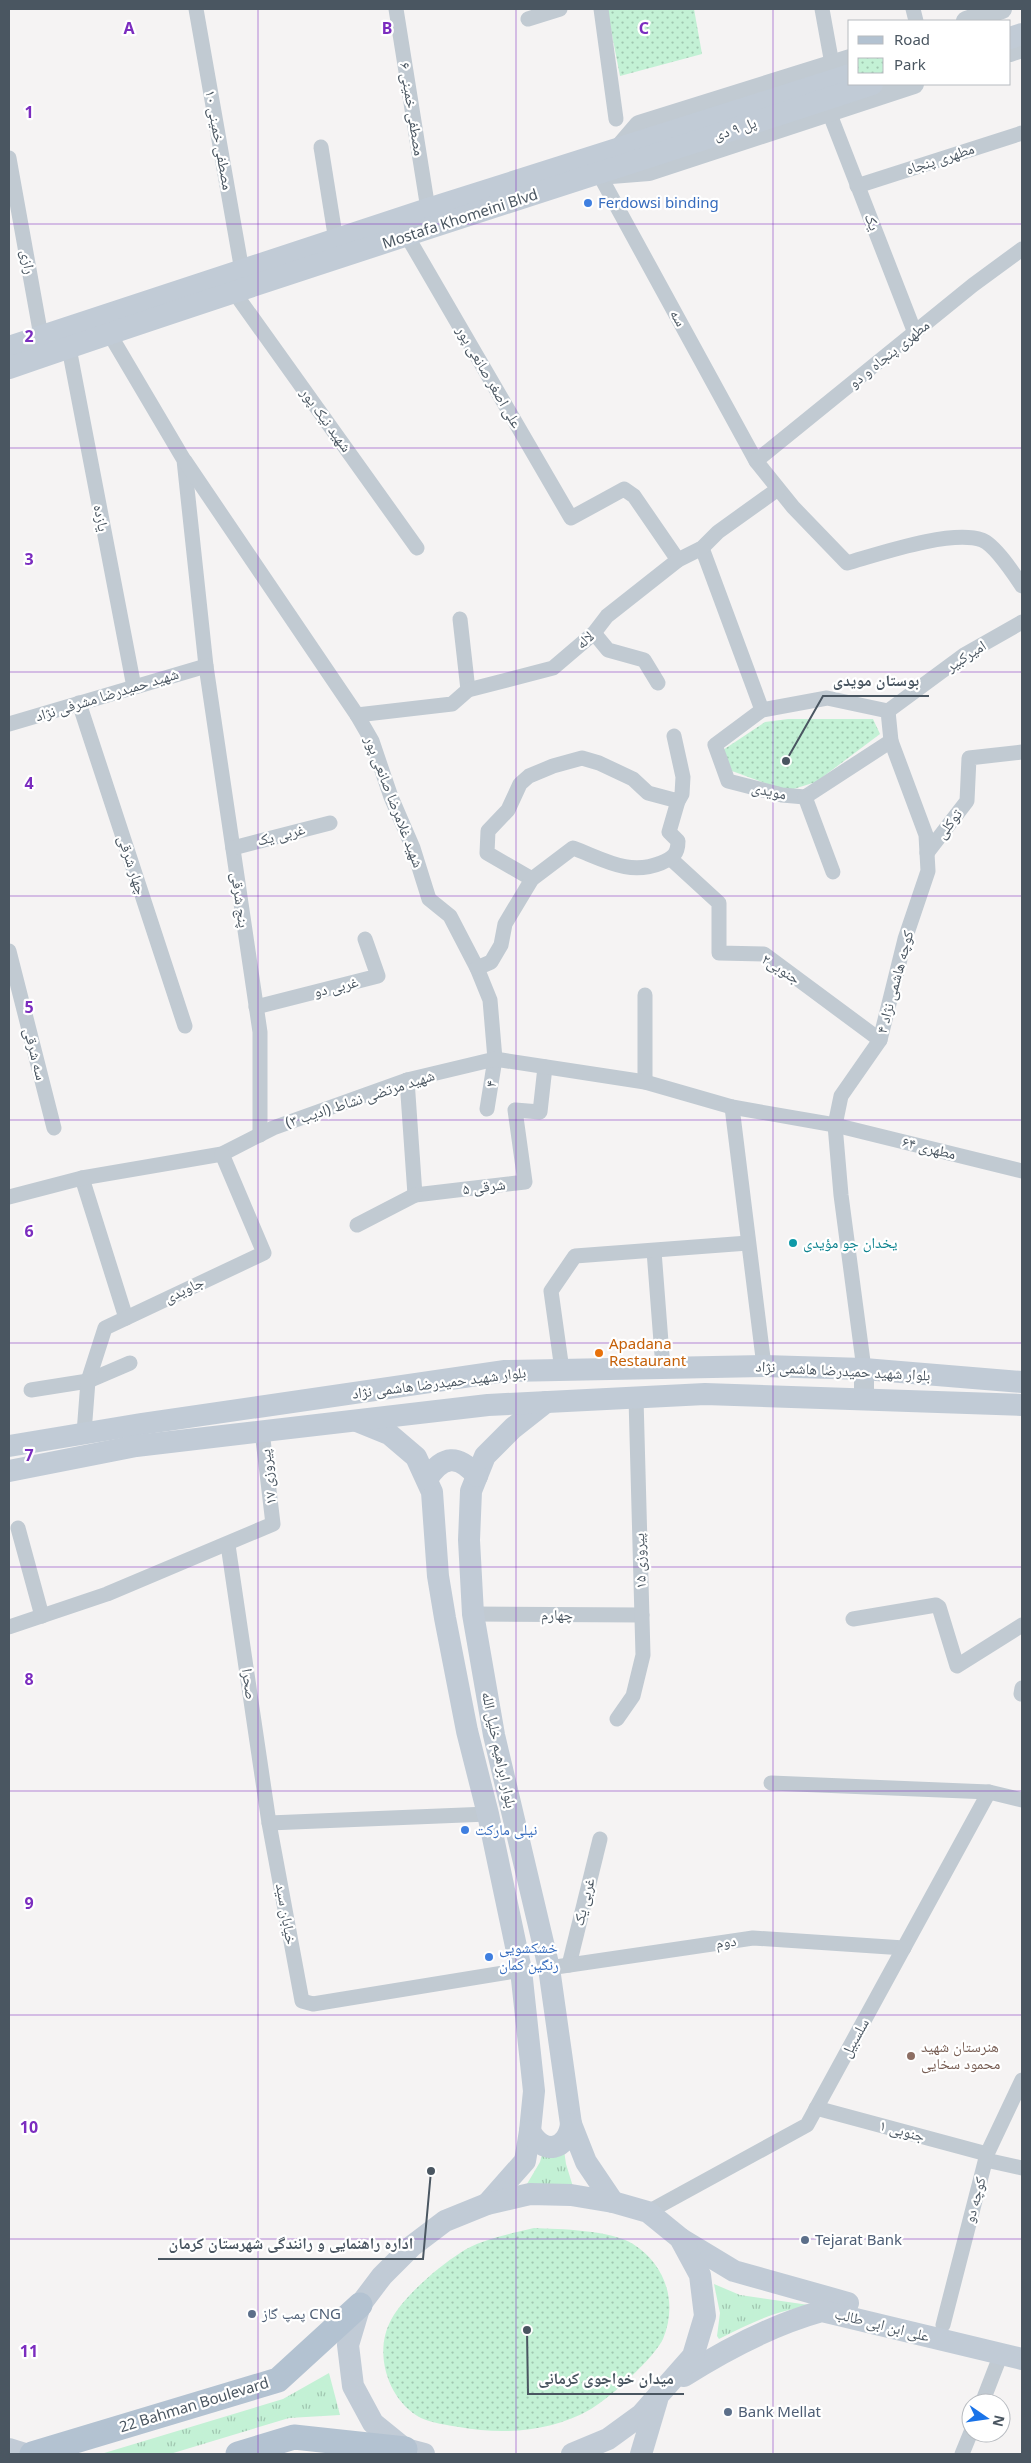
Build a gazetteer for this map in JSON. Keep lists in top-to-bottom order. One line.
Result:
{"streets":{"main road":["پل ۹ دی","Mostafa Khomeini Blvd","بلوار شهید حمیدرضا هاشمی نژاد","بلوار ابراهیم خلیل الله","علی ابن ابی طالب","22 Bahman Boulevard"],"street":["مصطفی خمینی ۶","مصطفی خمینی ۱۰","مطهری پنجاه","یک","رازی","سه","مطهری پنجاه و دو","علی اصغر صانعی پور","شهید نیک پور","یازده","لاله","امیرکبیر","شهید حمیدرضا مشرفی نژاد","مویدی","شهید غلامرضا صانعی پور","توکلی","غربی یک","چهار شرقی","پنج شرقی","جنوبی۲","کوچه هاشمی نژاد ۴","غربی دو","سه شرقی","۴","شهید مرتضی نشاط (ادیب ۳)","مطهری ۶۴","۵ شرقی","جاویدی","پیروزی ۱۷","پیروزی ۱۵","چهارم","صحرا","خیابان سید","دوم","سلسبیل","جنوبی ۱","کوچه دو"]},"crossings":[["مصطفی خمینی ۶","Mostafa Khomeini Blvd"],["پل ۹ دی","Mostafa Khomeini Blvd"],["پل ۹ دی","سه"],["مصطفی خمینی ۱۰","Mostafa Khomeini Blvd"],["مطهری پنجاه","یک"],["Mostafa Khomeini Blvd","یک"],["Mostafa Khomeini Blvd","رازی"],["Mostafa Khomeini Blvd","سه"],["Mostafa Khomeini Blvd","علی اصغر صانعی پور"],["Mostafa Khomeini Blvd","شهید نیک پور"],["Mostafa Khomeini Blvd","یازده"],["Mostafa Khomeini Blvd","شهید غلامرضا صانعی پور"],["یک","مطهری پنجاه و دو"],["سه","مطهری پنجاه و دو"],["سه","لاله"],["علی اصغر صانعی پور","لاله"],["یازده","شهید حمیدرضا مشرفی نژاد"],["لاله","شهید غلامرضا صانعی پور"],["امیرکبیر","مویدی"],["شهید حمیدرضا مشرفی نژاد","شهید غلامرضا صانعی پور"],["شهید حمیدرضا مشرفی نژاد","چهار شرقی"],["شهید حمیدرضا مشرفی نژاد","پنج شرقی"],["شهید غلامرضا صانعی پور","پنج شرقی"],["شهید غلامرضا صانعی پور","۴"],["شهید غلامرضا صانعی پور","شهید مرتضی نشاط (ادیب ۳)"],["توکلی","کوچه هاشمی نژاد ۴"],["غربی یک","پنج شرقی"],["غربی یک","بلوار ابراهیم خلیل الله"],["غربی یک","دوم"],["پنج شرقی","غربی دو"],["پنج شرقی","شهید مرتضی نشاط (ادیب ۳)"],["جنوبی۲","کوچه هاشمی نژاد ۴"],["کوچه هاشمی نژاد ۴","شهید مرتضی نشاط (ادیب ۳)"],["کوچه هاشمی نژاد ۴","مطهری ۶۴"],["کوچه هاشمی نژاد ۴","بلوار شهید حمیدرضا هاشمی نژاد"],["۴","شهید مرتضی نشاط (ادیب ۳)"],["شهید مرتضی نشاط (ادیب ۳)","مطهری ۶۴"],["شهید مرتضی نشاط (ادیب ۳)","۵ شرقی"],["شهید مرتضی نشاط (ادیب ۳)","جاویدی"],["جاویدی","بلوار شهید حمیدرضا هاشمی نژاد"],["بلوار شهید حمیدرضا هاشمی نژاد","پیروزی ۱۷"],["بلوار شهید حمیدرضا هاشمی نژاد","پیروزی ۱۵"],["بلوار شهید حمیدرضا هاشمی نژاد","بلوار ابراهیم خلیل الله"],["پیروزی ۱۷","صحرا"],["پیروزی ۱۵","چهارم"],["چهارم","بلوار ابراهیم خلیل الله"],["صحرا","خیابان سید"],["بلوار ابراهیم خلیل الله","خیابان سید"],["بلوار ابراهیم خلیل الله","دوم"],["دوم","سلسبیل"],["سلسبیل","جنوبی ۱"],["جنوبی ۱","کوچه دو"],["کوچه دو","علی ابن ابی طالب"]],"places":["Ferdowsi binding","بوستان مویدی","یخدان جو مؤیدی","Apadana Restaurant","نیلی مارکت","خشکشویی رنگین کمان","هنرستان شهید محمود سخایی","اداره راهنمایی و رانندگی شهرستان کرمان","Tejarat Bank","پمپ گاز CNG","میدان خواجوی کرمانی","Bank Mellat"],"legend":["Road","Park"],"north":"right","grid":{"columns":["A","B","C"],"rows":["1","2","3","4","5","6","7","8","9","10","11"]}}
